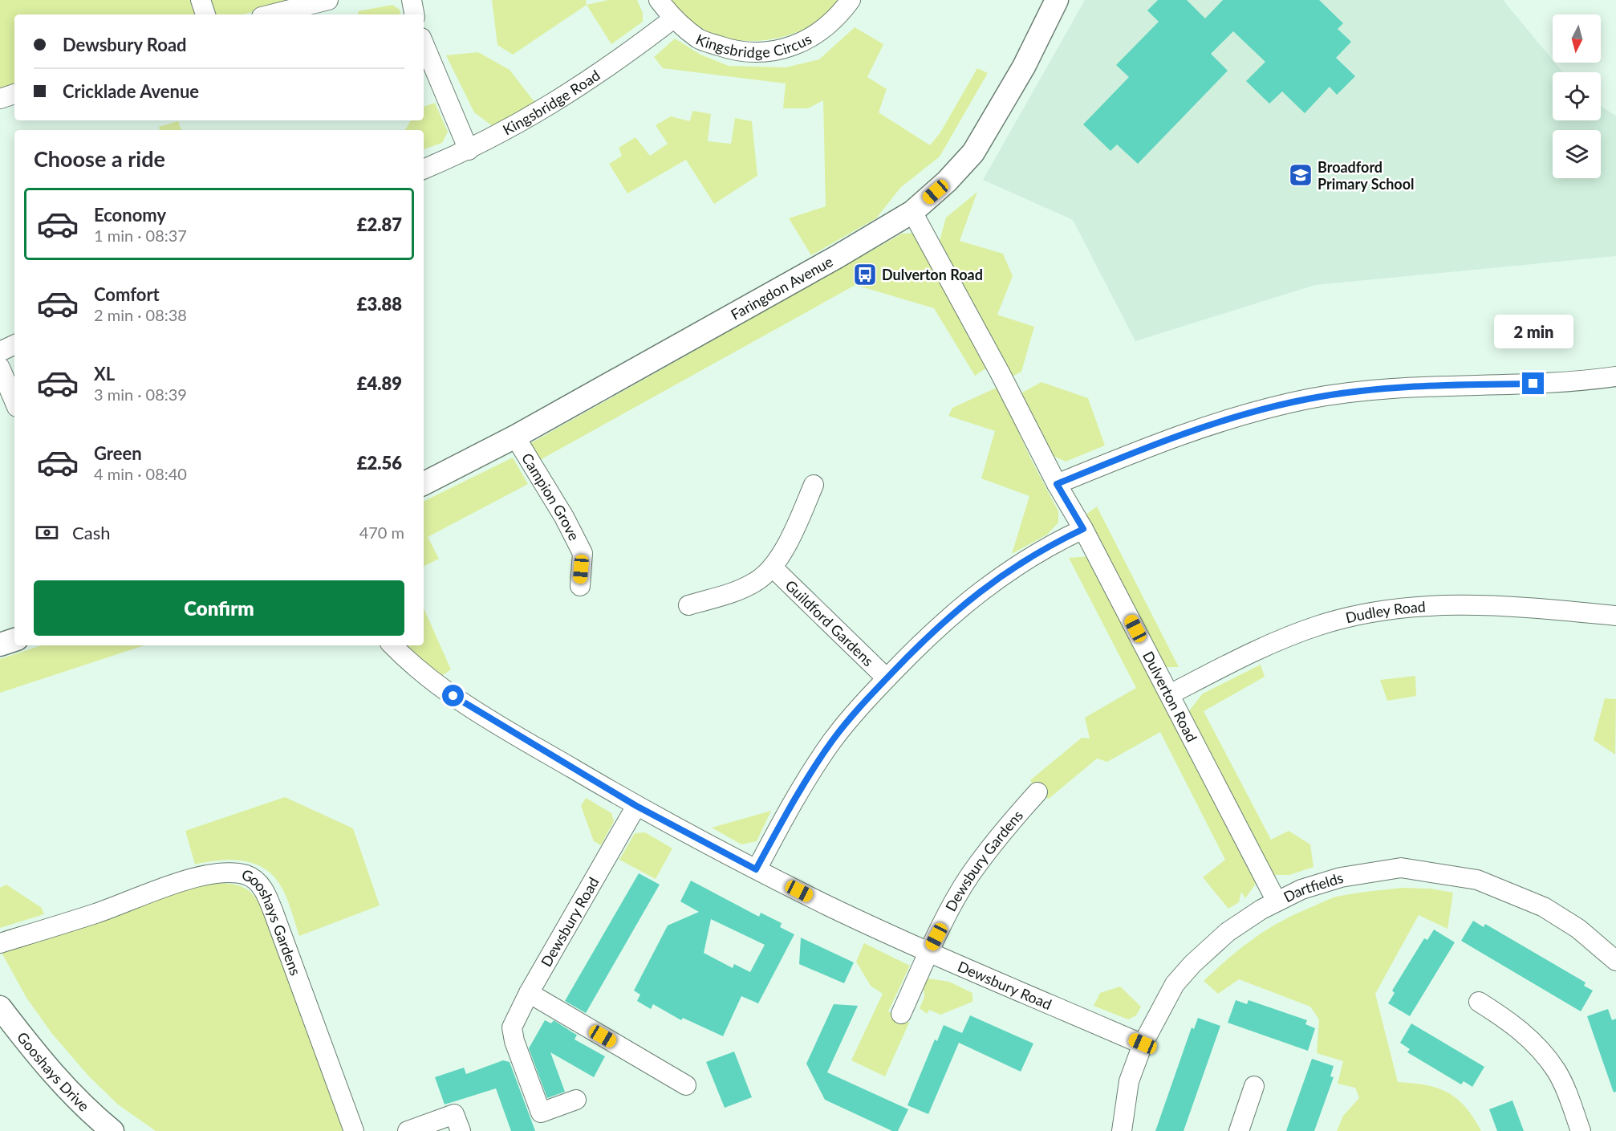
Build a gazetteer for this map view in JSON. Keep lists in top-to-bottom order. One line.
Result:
{"streets":{"street":["Kingsbridge Circus","Kingsbridge Road","Faringdon Avenue","Campion Grove","Dudley Road","Guildford Gardens","Dulverton Road","Dewsbury Gardens","Dartfields","Dewsbury Road","Gooshays Gardens","Gooshays Drive"]},"crossings":[["Kingsbridge Circus","Kingsbridge Road"],["Faringdon Avenue","Campion Grove"],["Faringdon Avenue","Dulverton Road"],["Dudley Road","Dulverton Road"],["Dulverton Road","Dartfields"],["Dewsbury Gardens","Dewsbury Road"],["Dartfields","Dewsbury Road"]],"places":{"school or university":["Broadford Primary School"],"bus stop":["Dulverton Road"]},"north":"bottom","page":{"banner":["Dewsbury Road","Cricklade Avenue"],"heading":"Choose a ride","list":[{"name":"Economy","note":"1 min · 08:37","value":"£2.87"},{"name":"Comfort","note":"2 min · 08:38","value":"£3.88"},{"name":"XL","note":"3 min · 08:39","value":"£4.89"},{"name":"Green","note":"4 min · 08:40","value":"£2.56"}],"bubble":"2 min","pay":["Cash","470 m"],"buttons":"Confirm"}}
